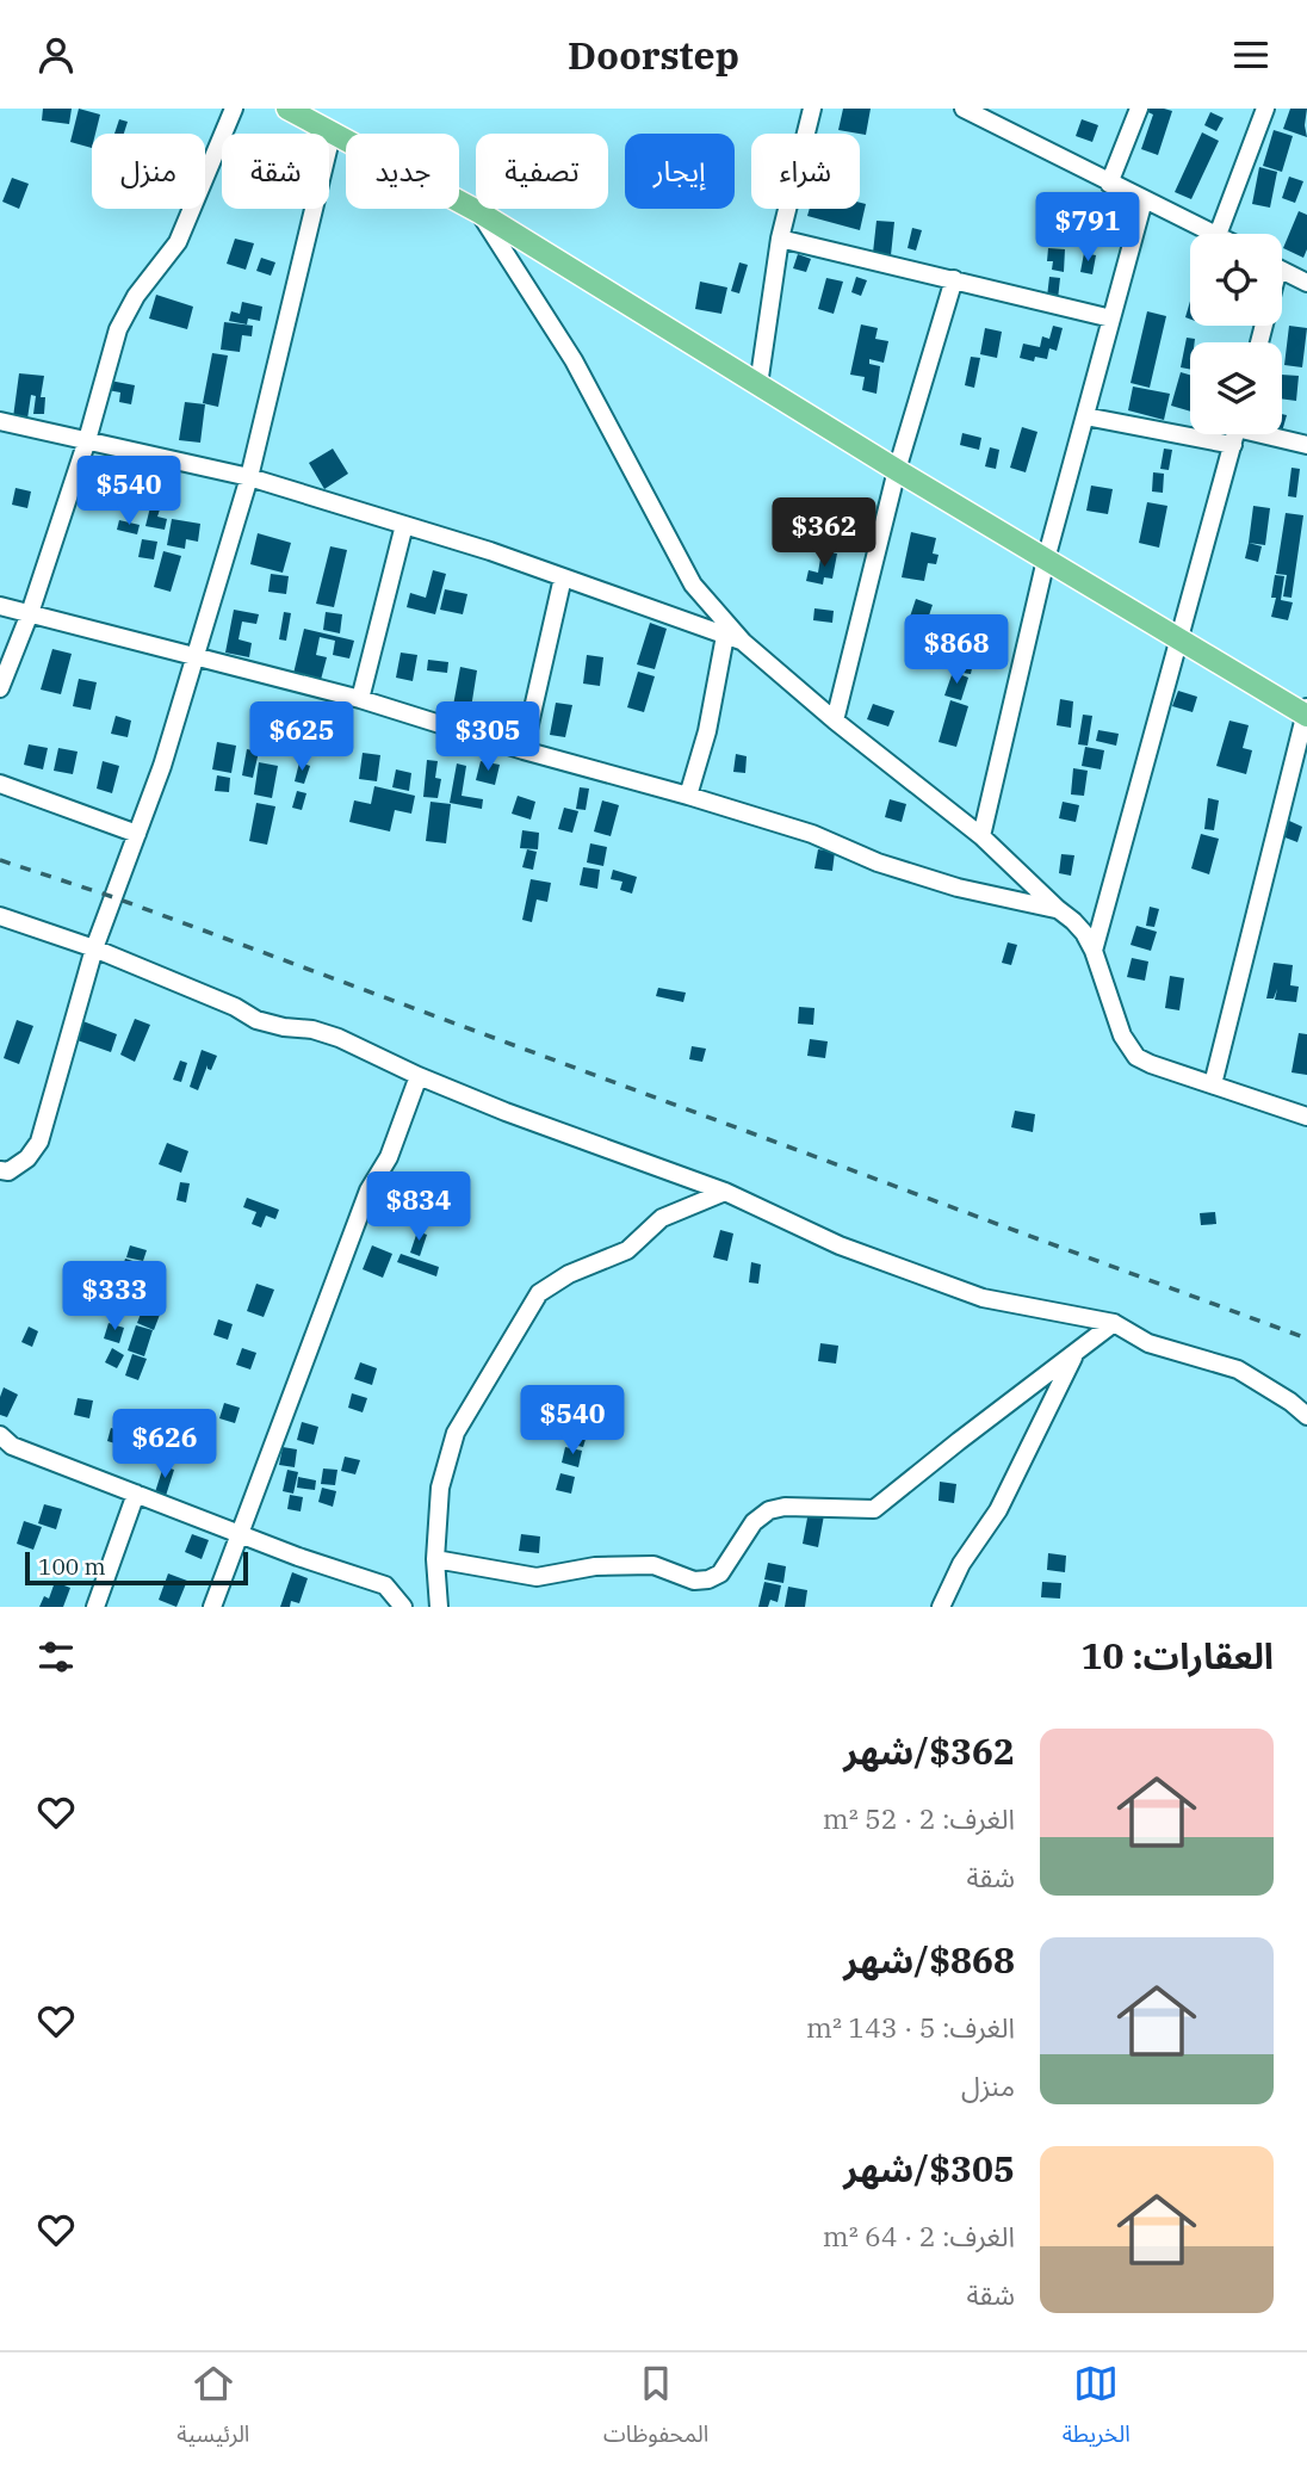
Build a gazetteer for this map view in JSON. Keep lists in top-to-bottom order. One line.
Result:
{"scale_bar":"100 m","page":{"header":"Doorstep","chip":["شراء","إيجار","تصفية","جديد","شقة","منزل"],"price":["$791","$540","$362","$868","$625","$305","$834","$333","$540","$626"],"scale":"100 m","heading":"العقارات: 10","list":[{"name":"$362/شهر","note":"الغرف: 2 · 52 m² · شقة"},{"name":"$868/شهر","note":"الغرف: 5 · 143 m² · منزل"},{"name":"$305/شهر","note":"الغرف: 2 · 64 m² · شقة"}],"tabs":["الخريطة","المحفوظات","الرئيسية"]}}
